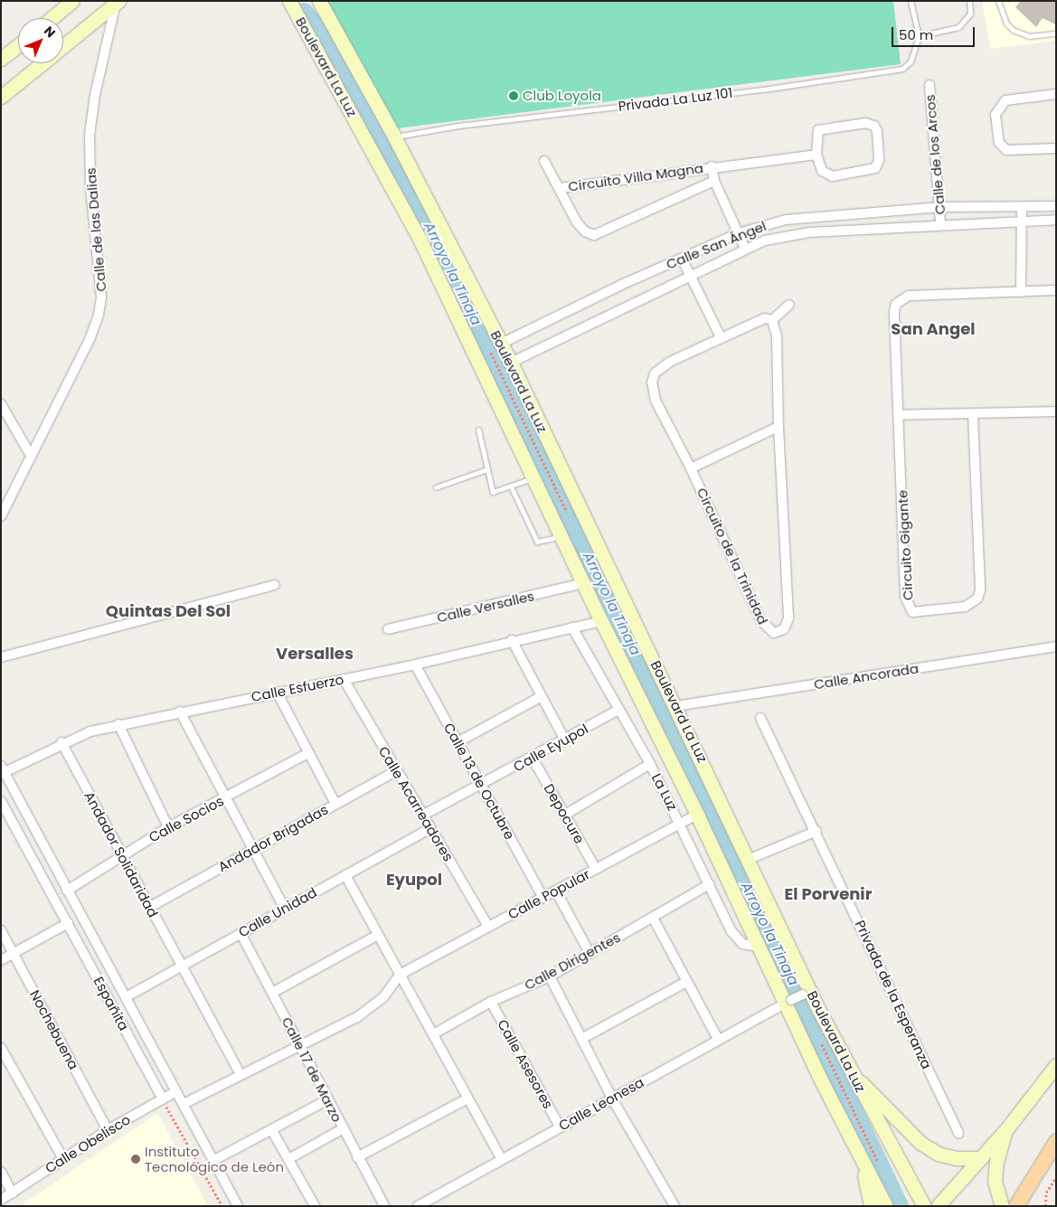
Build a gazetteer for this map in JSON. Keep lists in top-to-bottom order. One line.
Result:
{"streets":{"main road":["Boulevard La Luz"],"street":["Calle de los Arcos","Circuito Villa Magna","Calle de las Dalias","Calle San Ángel","Circuito Gigante","Circuito de la Trinidad","Calle Versalles","Calle Ancorada","Calle Esfuerzo","Calle Eyupol","Calle 13 de Octubre","La Luz","Calle Acarreadores","Depocure","Calle Socios","Andador Brigadas","Andador Solidaridad","Calle Popular","Calle Unidad","Calle Dirigentes","Privada de la Esperanza","Españita","Nochebuena","Calle Asesores","Calle 17 de Marzo","Calle Leonesa","Calle Obelisco"],"lane":["Privada La Luz 101"]},"crossings":[["Boulevard La Luz","Privada La Luz 101"],["Boulevard La Luz","Calle San Ángel"],["Boulevard La Luz","Calle Versalles"],["Boulevard La Luz","Calle Ancorada"],["Boulevard La Luz","Calle Esfuerzo"],["Boulevard La Luz","La Luz"],["Boulevard La Luz","Calle Popular"],["Boulevard La Luz","Calle Leonesa"],["Calle de los Arcos","Calle San Ángel"],["Circuito Villa Magna","Calle San Ángel"],["Calle Esfuerzo","Calle 13 de Octubre"],["Calle Esfuerzo","La Luz"],["Calle Esfuerzo","Calle Acarreadores"],["Calle Esfuerzo","Andador Solidaridad"],["Calle Eyupol","Calle 13 de Octubre"],["Calle Eyupol","La Luz"],["Calle Eyupol","Calle Acarreadores"],["Calle Eyupol","Depocure"],["Calle 13 de Octubre","Calle Popular"],["La Luz","Calle Popular"],["La Luz","Calle Dirigentes"],["Calle Acarreadores","Andador Brigadas"],["Calle Acarreadores","Calle Popular"],["Calle Acarreadores","Calle Unidad"],["Depocure","Calle Popular"],["Calle Socios","Andador Solidaridad"],["Andador Brigadas","Andador Solidaridad"],["Andador Solidaridad","Calle Unidad"],["Calle Unidad","Calle 17 de Marzo"],["Calle Dirigentes","Calle Asesores"],["Españita","Calle Obelisco"],["Nochebuena","Calle Obelisco"],["Calle Asesores","Calle Leonesa"]],"districts":["San Angel","Quintas Del Sol","Versalles","Eyupol","El Porvenir"],"water":["Arroyo la Tinaja"],"places":["Club Loyola","Instituto Tecnológico de León"],"scale_bar":"50 m","north":"top right"}
